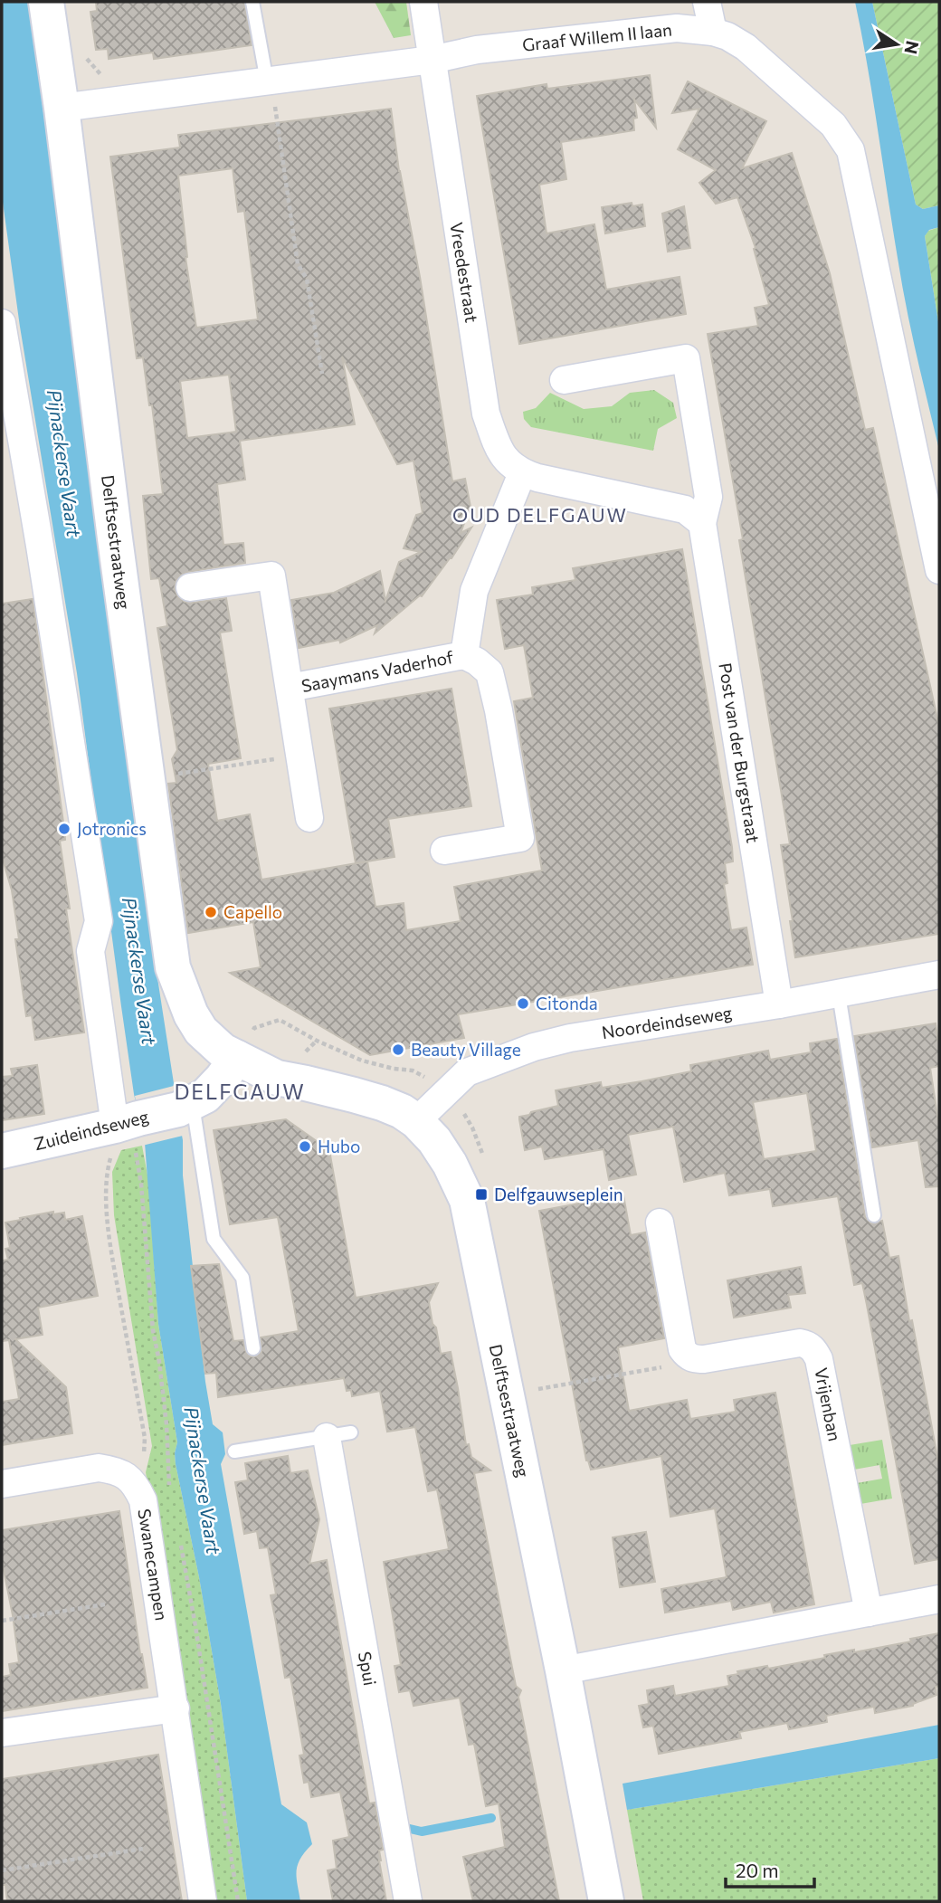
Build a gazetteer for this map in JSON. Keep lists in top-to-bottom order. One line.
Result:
{"streets":{"street":["Graaf Willem II laan","Vreedestraat","Delftsestraatweg","Saaymans Vaderhof","Post van der Burgstraat","Noordeindseweg","Zuideindseweg","Vrijenban","Swanecampen","Spui"]},"crossings":[["Graaf Willem II laan","Vreedestraat"],["Graaf Willem II laan","Delftsestraatweg"],["Vreedestraat","Saaymans Vaderhof"],["Delftsestraatweg","Noordeindseweg"],["Delftsestraatweg","Zuideindseweg"],["Post van der Burgstraat","Noordeindseweg"]],"districts":["OUD DELFGAUW","DELFGAUW"],"water":["Pijnackerse Vaart"],"places":{"other":["Jotronics","Capello","Citonda","Beauty Village","Hubo"],"transit":["Delfgauwseplein"]},"scale_bar":"20 m","north":"right"}
